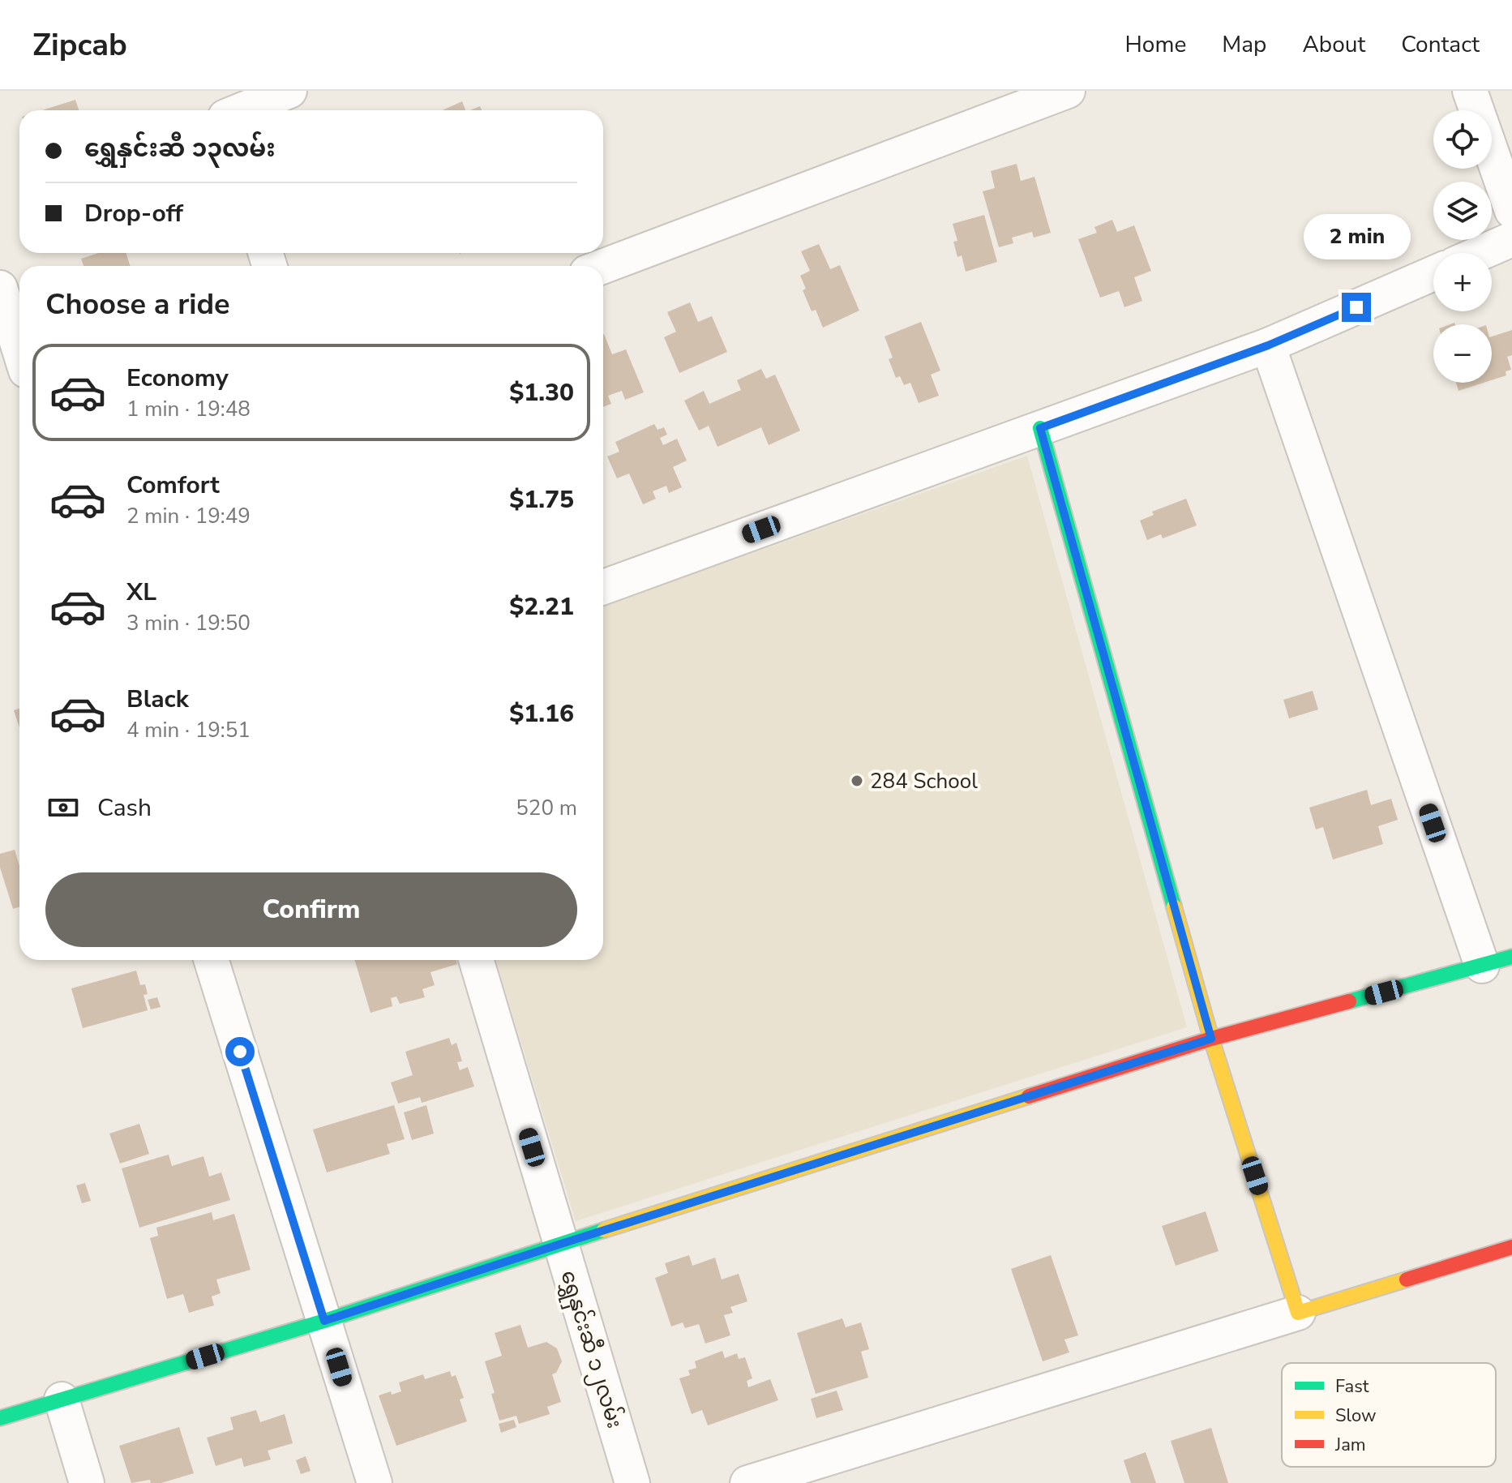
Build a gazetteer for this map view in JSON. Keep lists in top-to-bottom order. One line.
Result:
{"streets":{"street":["ရွှေနှင်းဆီ ၁၂လမ်း"]},"places":["284 School"],"legend":["Fast","Slow","Jam"],"page":{"header":"Zipcab","nav":["Home","Map","About","Contact"],"map_buttons":["+","−"],"banner":["ရွှေနှင်းဆီ ၁၃လမ်း","Drop-off"],"bubble":"2 min","heading":"Choose a ride","list":[{"name":"Economy","note":"1 min · 19:48","value":"$1.30"},{"name":"Comfort","note":"2 min · 19:49","value":"$1.75"},{"name":"XL","note":"3 min · 19:50","value":"$2.21"},{"name":"Black","note":"4 min · 19:51","value":"$1.16"}],"pay":["Cash","520 m"],"buttons":"Confirm"}}
